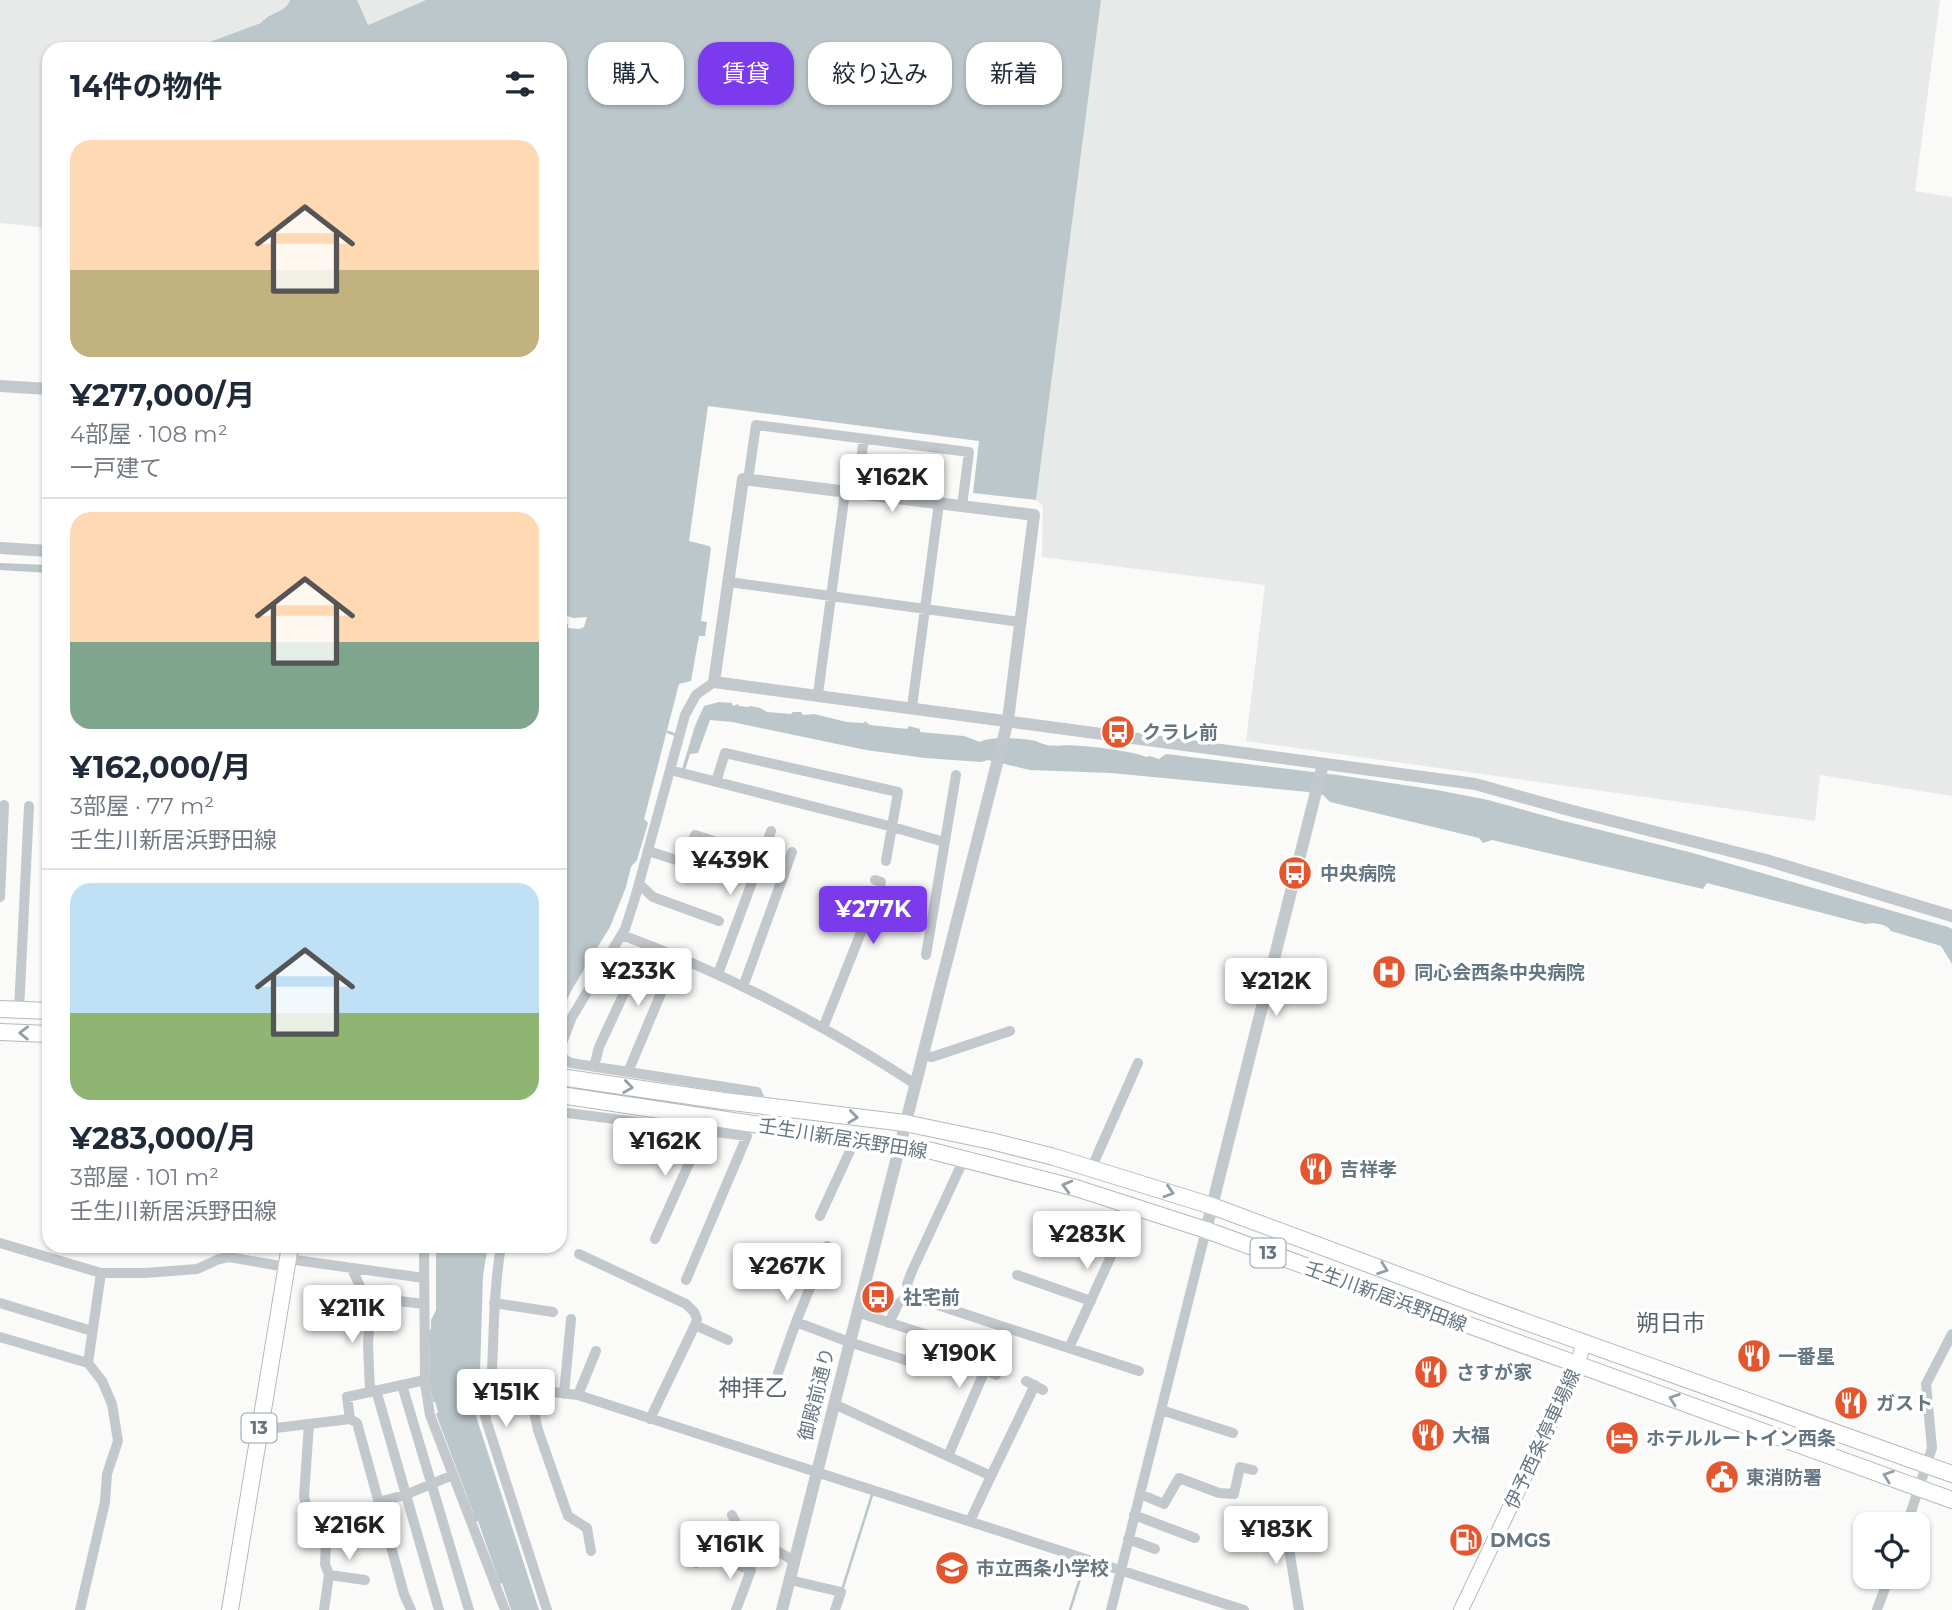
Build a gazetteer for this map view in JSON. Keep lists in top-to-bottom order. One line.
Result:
{"streets":{"main road":["壬生川新居浜野田線","13","伊予西条停車場線"],"street":["御殿前通り"]},"crossings":[["壬生川新居浜野田線","御殿前通り"],["壬生川新居浜野田線","伊予西条停車場線"]],"districts":["朔日市","神拝乙"],"places":{"bus stop":["クラレ前","中央病院","社宅前"],"hospital":["同心会西条中央病院"],"restaurant":["吉祥孝","一番星","さすが家","ガスト","大福"],"hotel":["ホテルルートイン西条"],"public building":["東消防署"],"fuel station":["DMGS"],"school or university":["市立西条小学校"]},"page":{"chip":["購入","賃貸","絞り込み","新着"],"heading":"14件の物件","list":[{"name":"¥277,000/月","note":"4部屋 · 108 m² · 一戸建て"},{"name":"¥162,000/月","note":"3部屋 · 77 m² · 壬生川新居浜野田線"},{"name":"¥283,000/月","note":"3部屋 · 101 m² · 壬生川新居浜野田線"}],"price":["¥162K","¥439K","¥277K","¥233K","¥212K","¥162K","¥283K","¥267K","¥211K","¥190K","¥151K","¥216K","¥183K","¥161K"]}}
